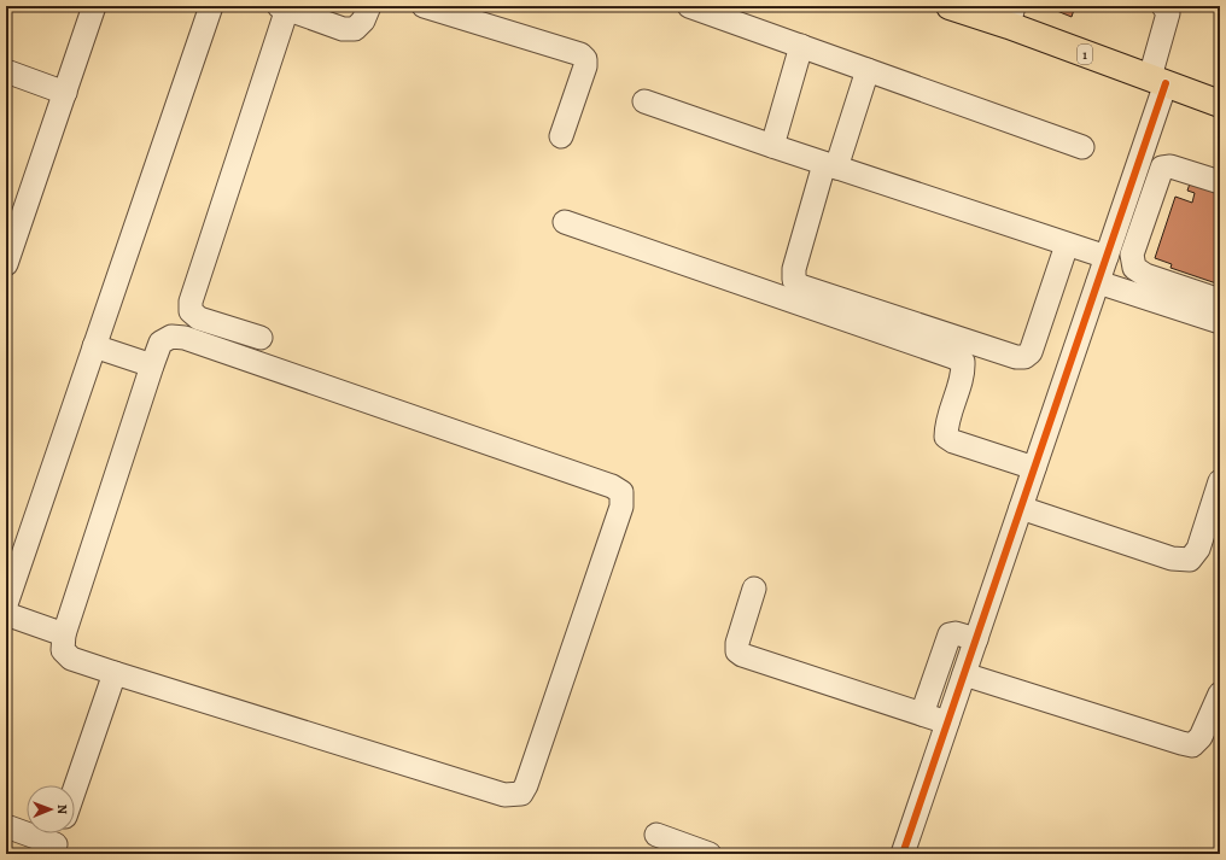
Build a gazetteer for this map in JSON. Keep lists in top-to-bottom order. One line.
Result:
{"streets":{"main road":["1"]},"north":"right"}
